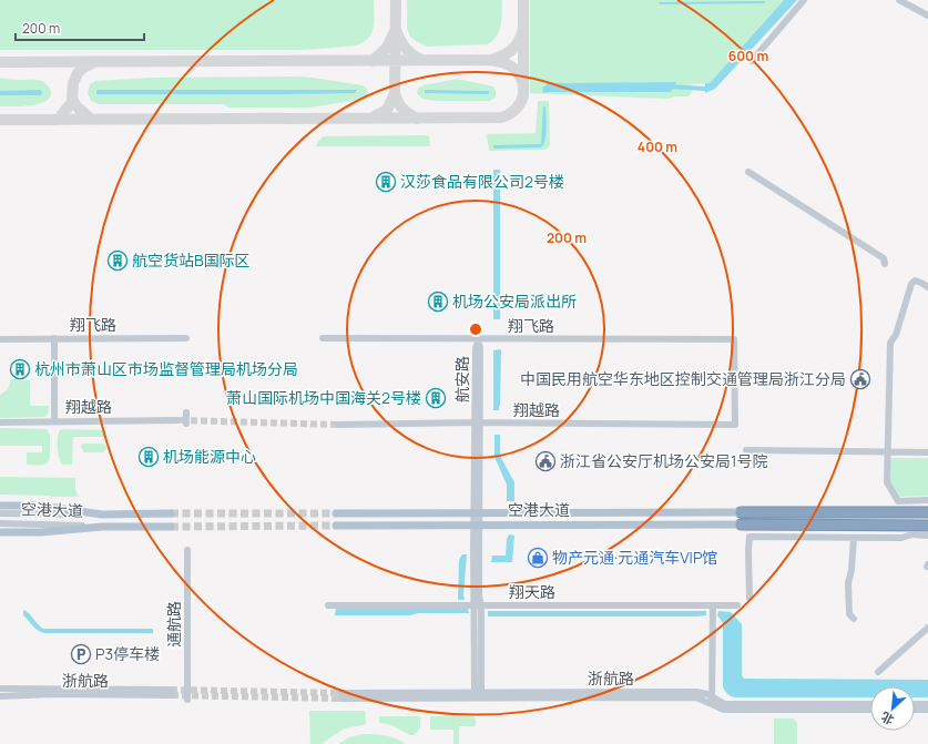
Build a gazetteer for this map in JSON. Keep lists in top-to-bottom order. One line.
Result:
{"streets":{"main road":["空港大道"],"street":["翔飞路","航安路","翔越路","翔天路","通航路","浙航路"]},"crossings":[["翔飞路","航安路"],["翔飞路","翔越路"],["航安路","翔越路"],["航安路","空港大道"],["航安路","翔天路"],["航安路","浙航路"]],"places":{"building":["汉莎食品有限公司2号楼","航空货站B国际区","机场公安局派出所","杭州市萧山区市场监督管理局机场分局","萧山国际机场中国海关2号楼","机场能源中心"],"public building":["中国民用航空华东地区控制交通管理局浙江分局","浙江省公安厅机场公安局1号院"],"shop":["物产元通·元通汽车VIP馆"],"parking":["P3停车楼"]},"scale_bar":"200 m","north":"bottom left","rings":["600 m","400 m","200 m"]}
